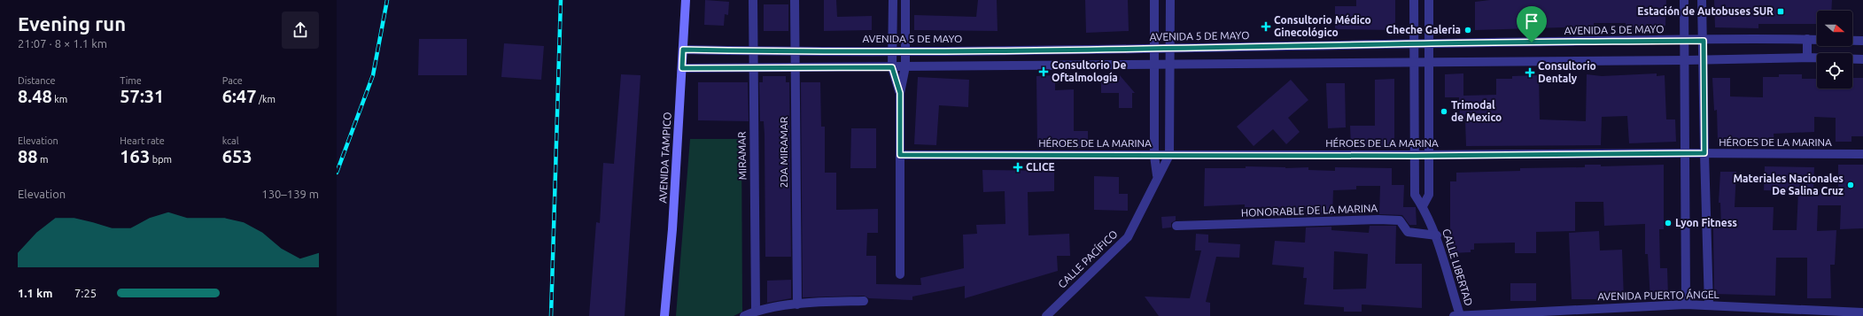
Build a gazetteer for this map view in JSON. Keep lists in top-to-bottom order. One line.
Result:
{"streets":{"main road":["AVENIDA TAMPICO"],"street":["AVENIDA 5 DE MAYO","HÉROES DE LA MARINA","2DA MIRAMAR","MIRAMAR","HONORABLE DE LA MARINA","CALLE PACÍFICO","CALLE LIBERTAD","AVENIDA PUERTO ÁNGEL"]},"crossings":[["AVENIDA 5 DE MAYO","2DA MIRAMAR"],["AVENIDA 5 DE MAYO","MIRAMAR"],["AVENIDA 5 DE MAYO","AVENIDA TAMPICO"],["AVENIDA 5 DE MAYO","CALLE LIBERTAD"],["HÉROES DE LA MARINA","CALLE PACÍFICO"],["HÉROES DE LA MARINA","CALLE LIBERTAD"],["HONORABLE DE LA MARINA","CALLE LIBERTAD"],["CALLE LIBERTAD","AVENIDA PUERTO ÁNGEL"]],"places":{"transit":["Estación de Autobuses SUR"],"health":["Consultorio Médico Ginecológico","Consultorio De Oftalmología","Consultorio Dentaly","CLICE"],"other":["Cheche Galeria","Trimodal de Mexico","Materiales Nacionales De Salina Cruz","Lyon Fitness"]},"north":"right","page":{"heading":["Evening run","21:07 · 8 × 1.1 km"],"stats":[["Distance","8.48 km"],["Time","57:31"],["Pace","6:47 /km"],["Elevation","88 m"],["Heart rate","163 bpm"],["kcal","653"]],"chart":["Elevation","130–139 m"],"list":[{"name":"1.1 km","note":"7:25"}]}}
